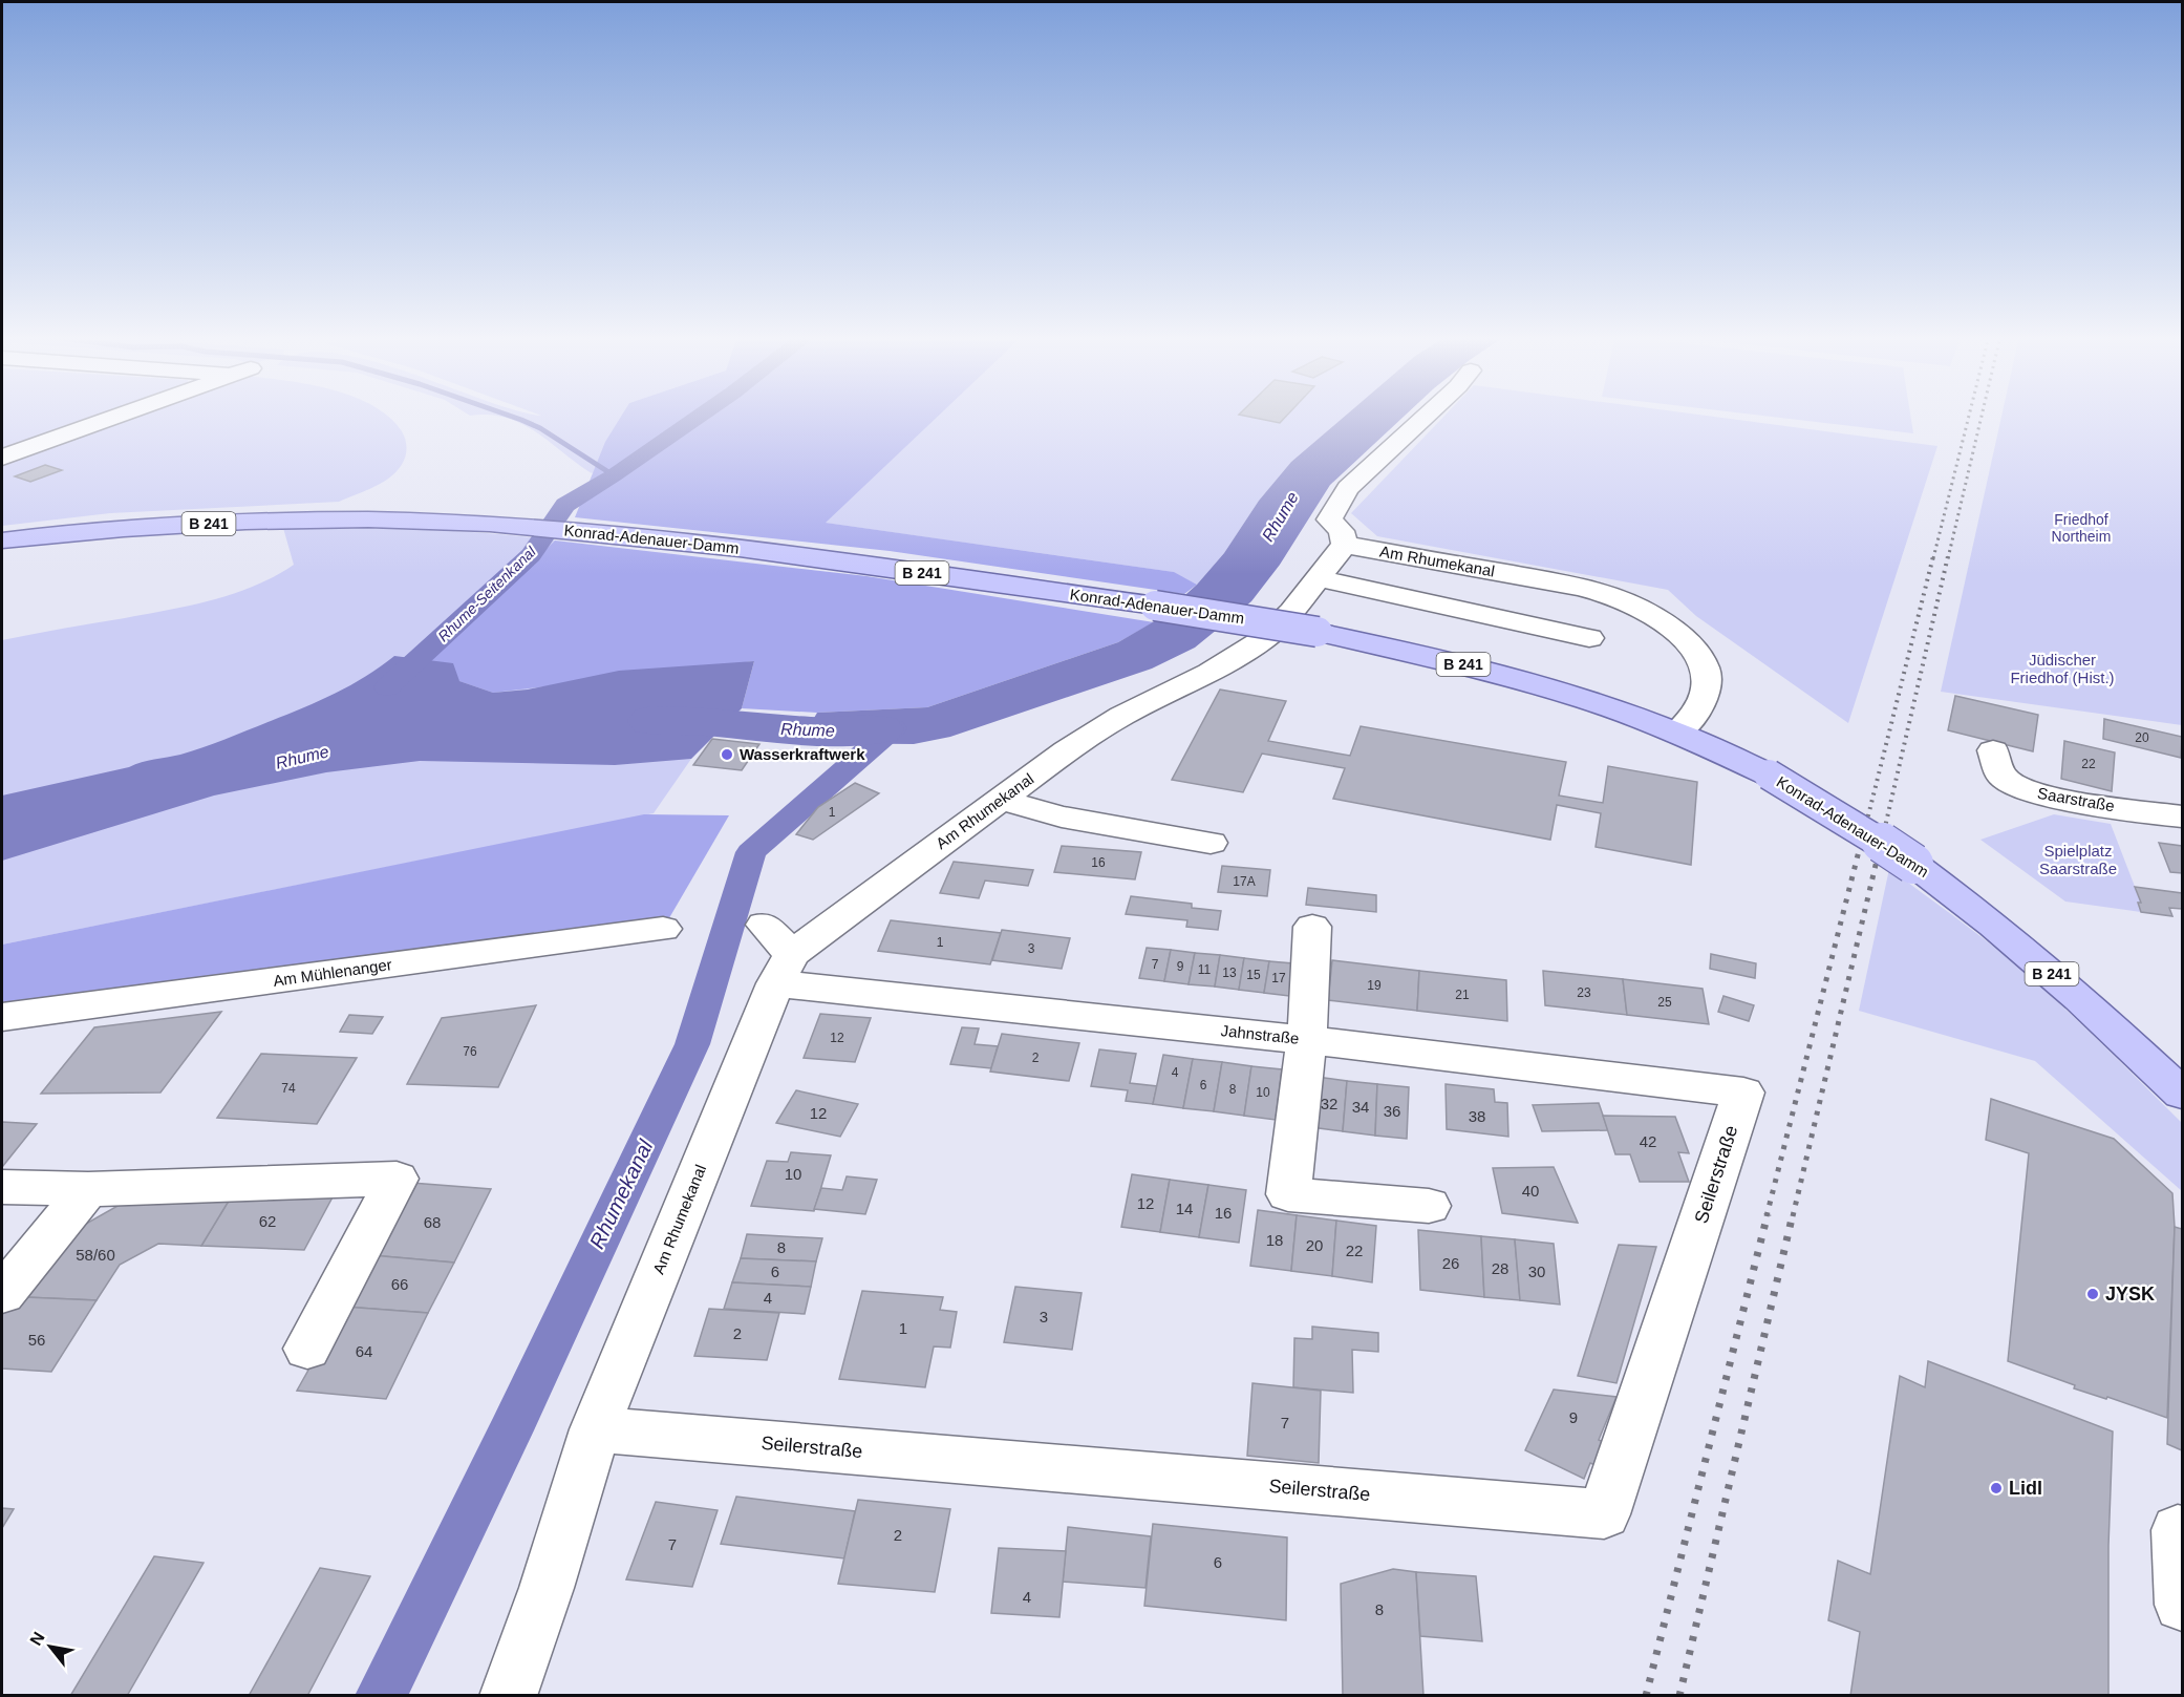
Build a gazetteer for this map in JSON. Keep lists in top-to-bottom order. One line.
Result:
{"streets":{"main road":["B 241","Konrad-Adenauer-Damm"],"street":["Am Rhumekanal","Saarstraße","Am Mühlenanger","Jahnstraße","Seilerstraße"]},"crossings":[["Konrad-Adenauer-Damm","Am Rhumekanal"],["Am Rhumekanal","Jahnstraße"],["Am Rhumekanal","Seilerstraße"],["Jahnstraße","Seilerstraße"]],"water":["Rhume","Rhume-Seitenkanal","Rhumekanal"],"parks":["Friedhof Northeim","Jüdischer Friedhof (Hist.)","Spielplatz Saarstraße"],"places":["Wasserkraftwerk","JYSK","Lidl"],"house_numbers":["20","22","1","16","17A","1","3","7","9","11","13","15","17","19","23","21","25","12","76","2","4","6","74","8","10","32","34","36","12","38","42","10","40","12","14","16","62","68","18","20","8","22","58/60","26","28","6","30","66","4","3","1","2","56","64","9","7","2","7","6","4","8"],"north":"top left"}
